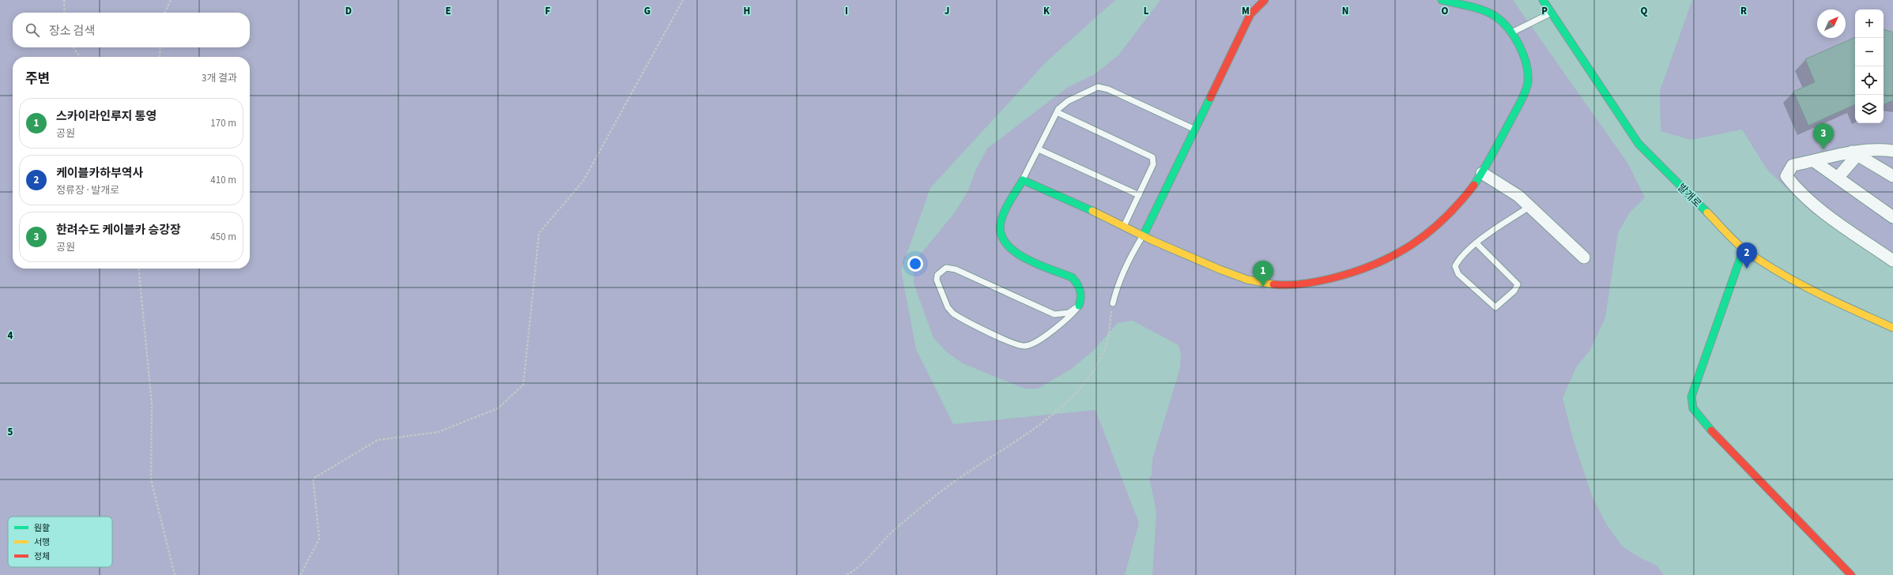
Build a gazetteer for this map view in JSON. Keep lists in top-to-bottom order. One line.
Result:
{"streets":{"street":["발개로"]},"legend":["원활","서행","정체"],"north":"top right","page":{"map_buttons":["+","−"],"search":"장소 검색","heading":["주변","3개 결과"],"list":[{"mark":"1","name":"스카이라인루지 통영","note":"공원","value":"170 m"},{"mark":"2","name":"케이블카하부역사","note":"정류장 · 발개로","value":"410 m"},{"mark":"3","name":"한려수도 케이블카 승강장","note":"공원","value":"450 m"}],"pins":["3","2","1"]},"grid":{"columns":["D","E","F","G","H","I","J","K","L","M","N","O","P","Q","R"],"rows":["4","5"]}}
